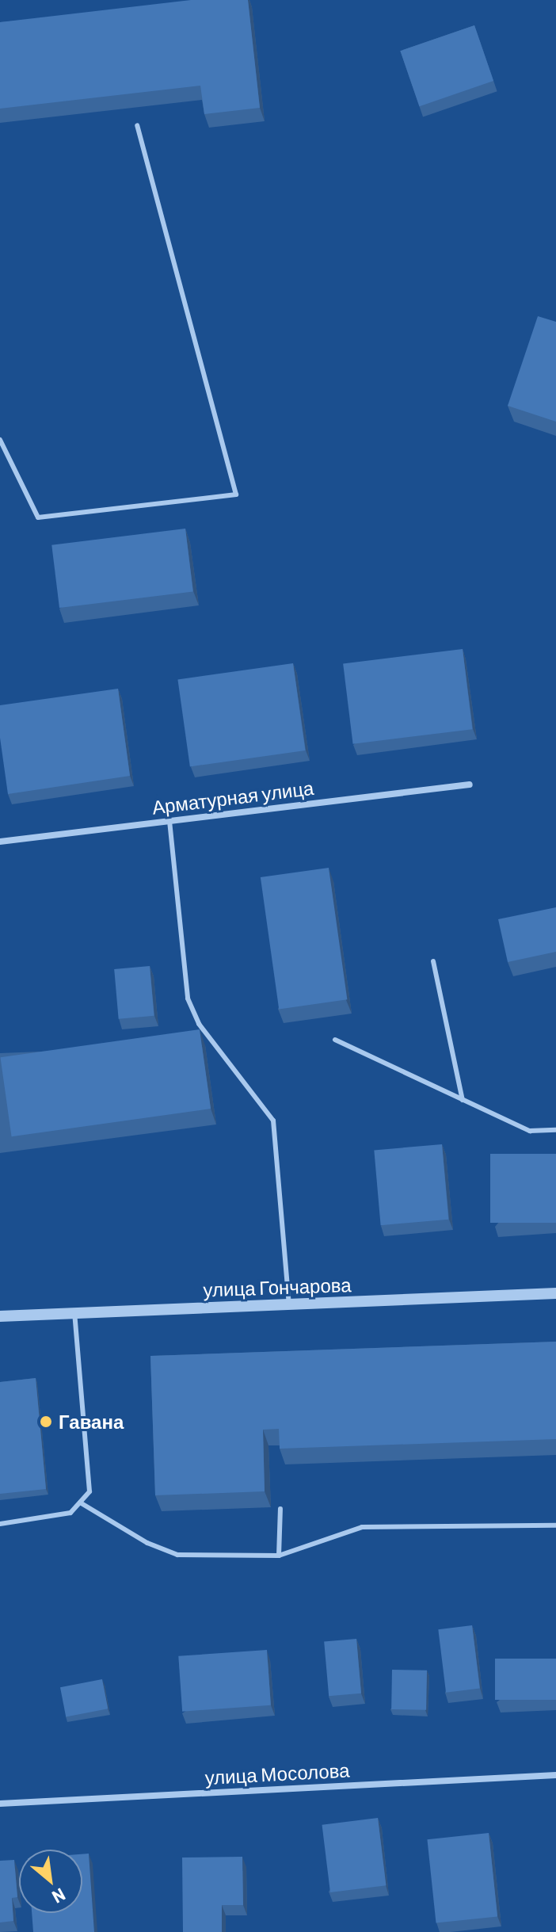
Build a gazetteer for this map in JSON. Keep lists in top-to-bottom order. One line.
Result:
{"streets":{"street":["Арматурная улица","улица Гончарова","улица Мосолова"]},"places":["Гавана"],"north":"bottom right"}
